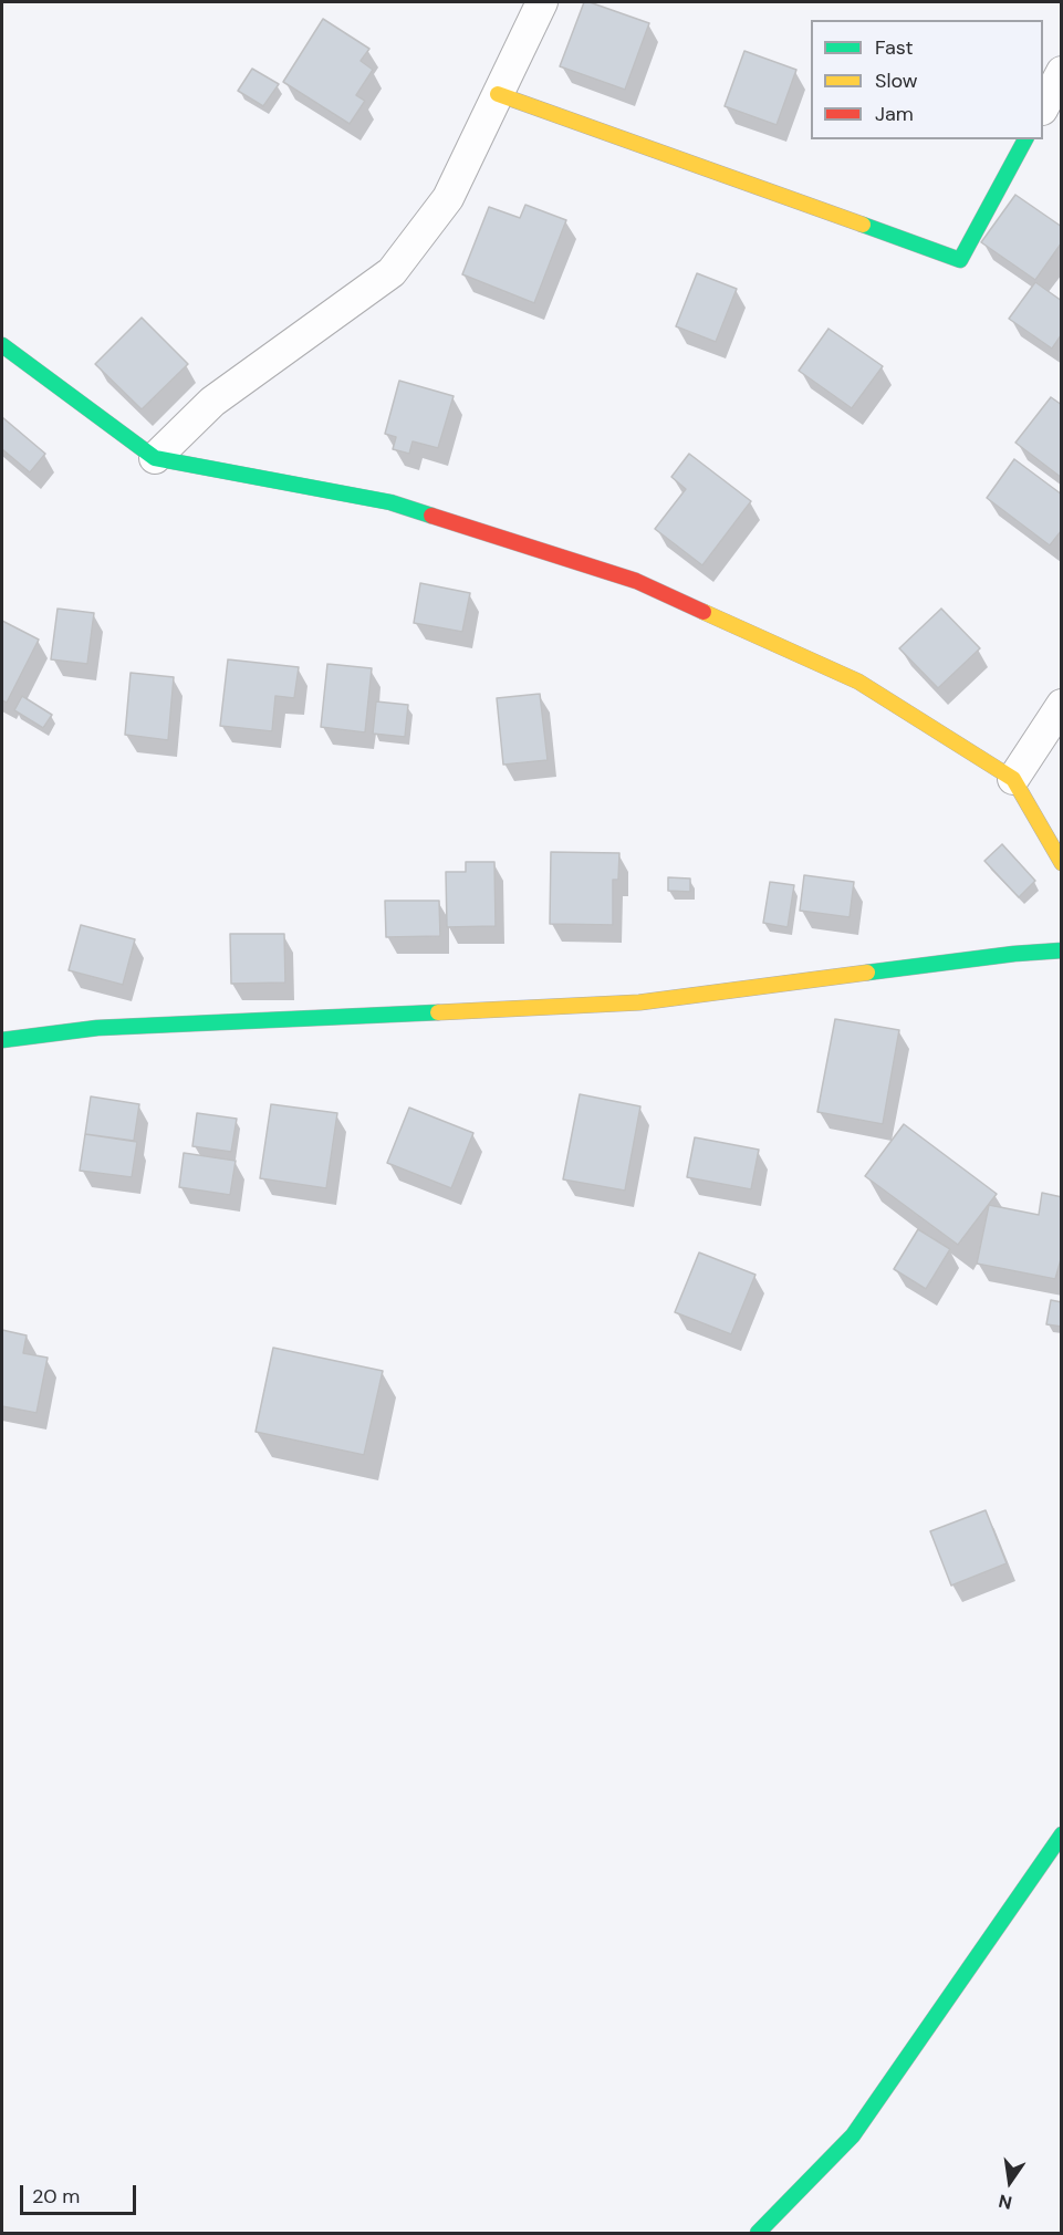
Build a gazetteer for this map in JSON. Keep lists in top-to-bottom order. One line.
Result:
{"legend":["Fast","Slow","Jam"],"scale_bar":"20 m","north":"bottom"}
